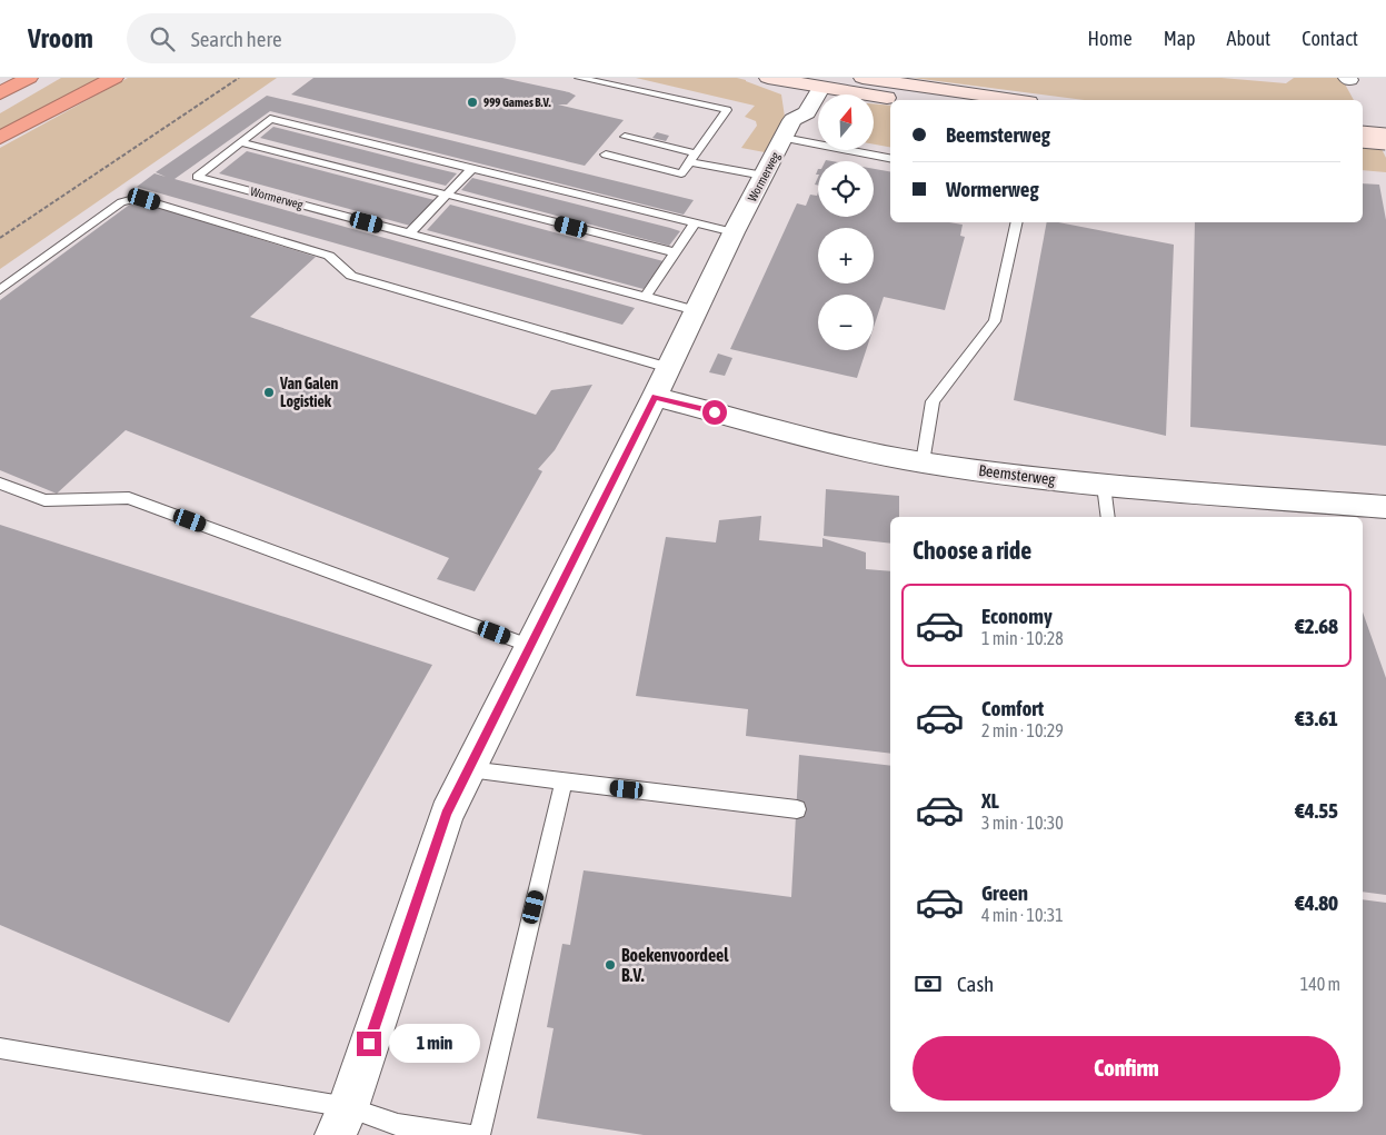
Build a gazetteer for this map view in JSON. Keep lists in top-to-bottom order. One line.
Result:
{"streets":{"street":["Wormerweg","Beemsterweg"]},"crossings":[["Wormerweg","Beemsterweg"]],"places":["999 Games B.V.","Van Galen Logistiek","Boekenvoordeel B.V."],"north":"top","page":{"header":"Vroom","search":"Search here","nav":["Home","Map","About","Contact"],"map_buttons":["+","−"],"banner":["Beemsterweg","Wormerweg"],"heading":"Choose a ride","list":[{"name":"Economy","note":"1 min · 10:28","value":"€2.68"},{"name":"Comfort","note":"2 min · 10:29","value":"€3.61"},{"name":"XL","note":"3 min · 10:30","value":"€4.55"},{"name":"Green","note":"4 min · 10:31","value":"€4.80"}],"pay":["Cash","140 m"],"bubble":"1 min","buttons":"Confirm"}}
